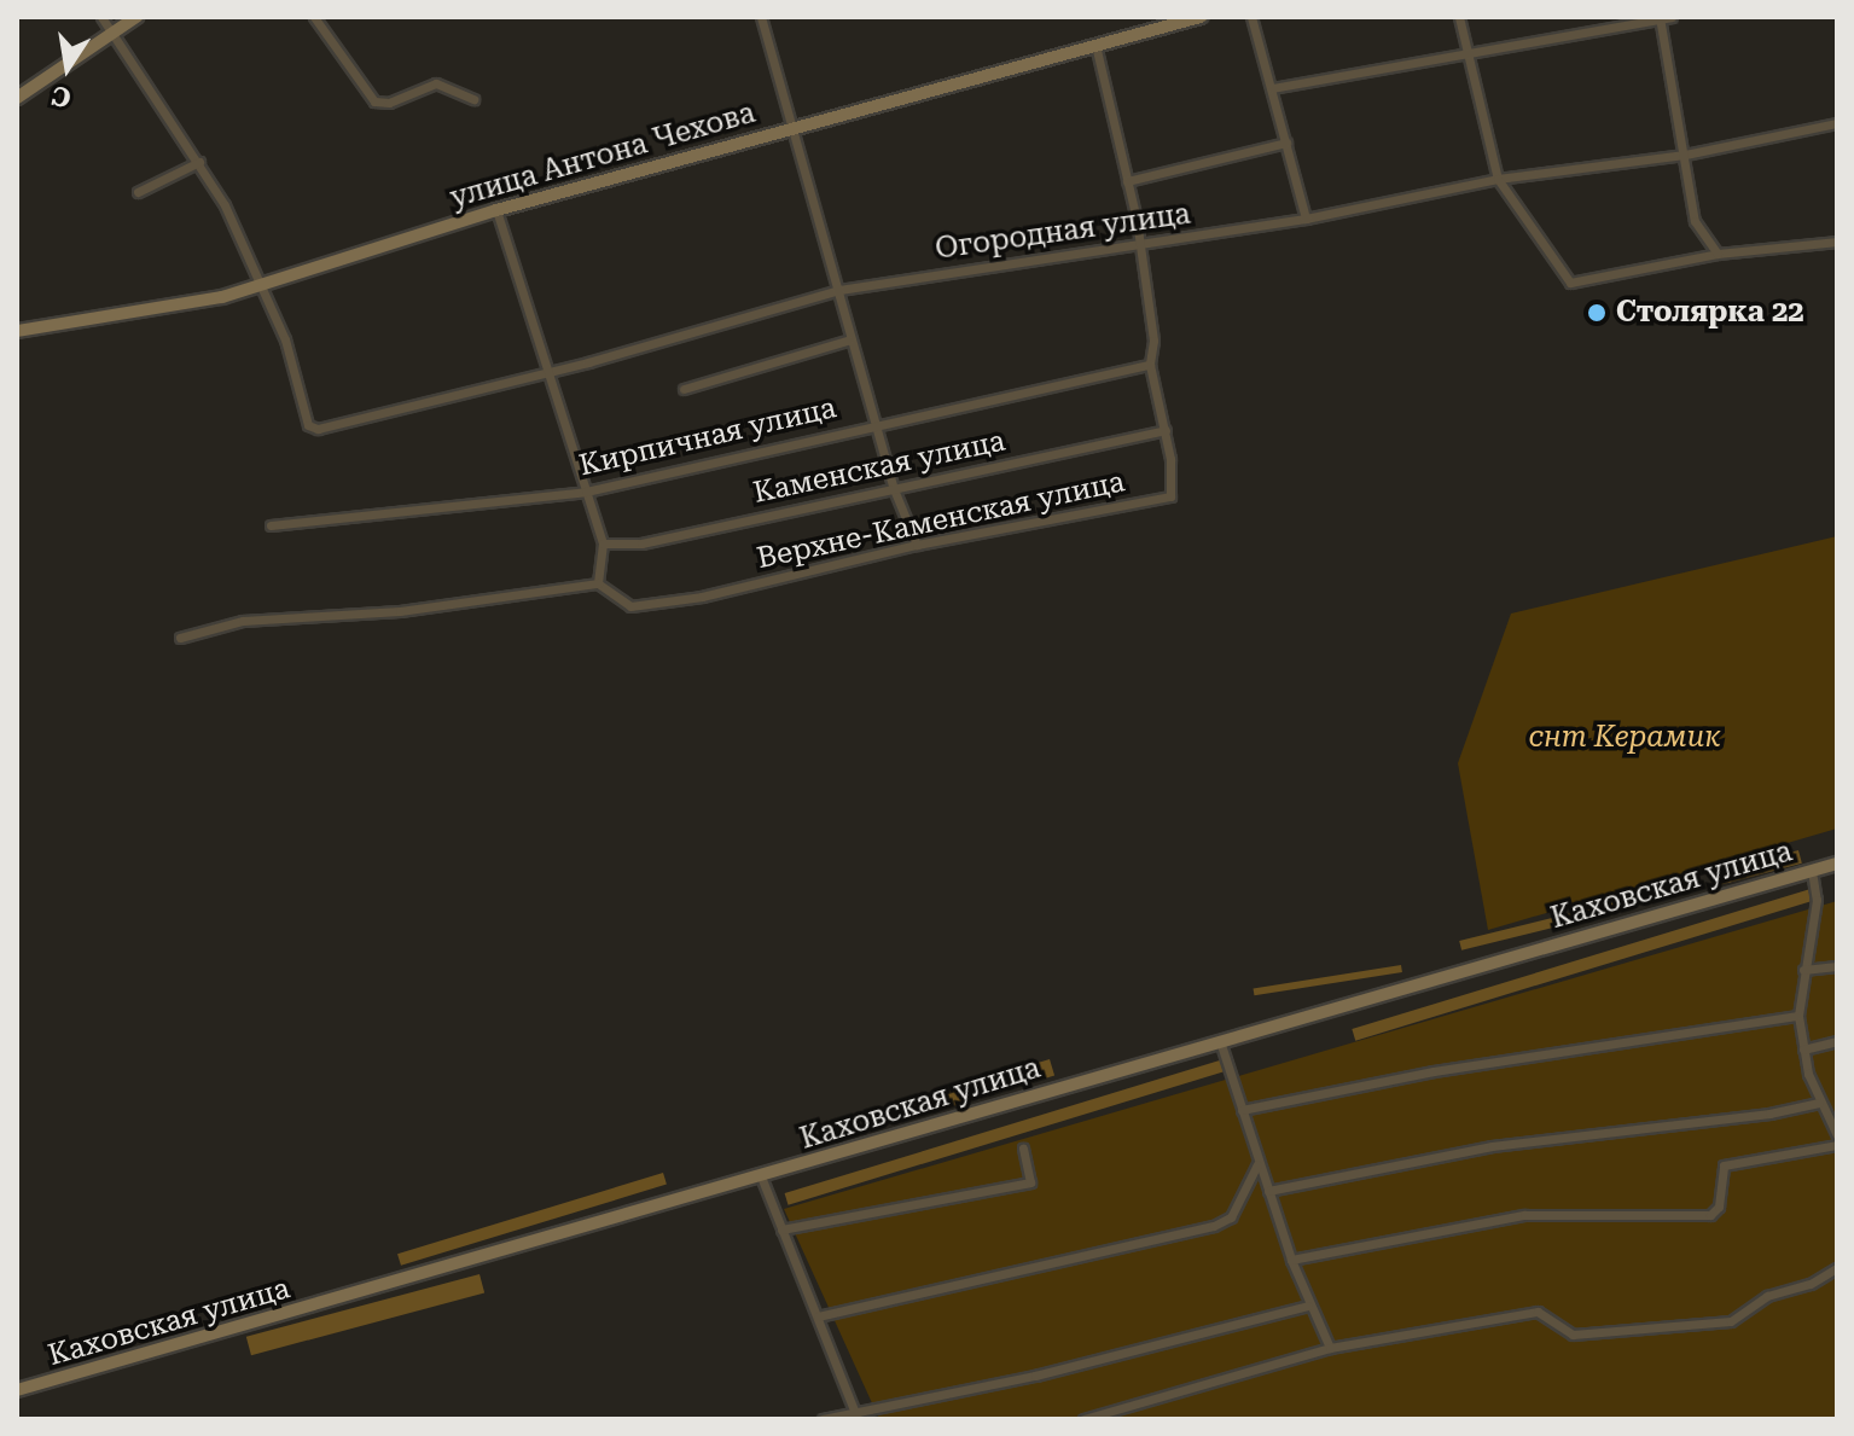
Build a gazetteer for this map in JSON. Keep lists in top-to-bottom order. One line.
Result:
{"streets":{"main road":["улица Антона Чехова","Каховская улица"],"street":["Огородная улица","Кирпичная улица","Каменская улица","Верхне-Каменская улица"]},"crossings":[["улица Антона Чехова","Огородная улица"],["улица Антона Чехова","Верхне-Каменская улица"],["Огородная улица","Верхне-Каменская улица"],["Кирпичная улица","Верхне-Каменская улица"],["Каменская улица","Верхне-Каменская улица"]],"parks":["снт Керамик"],"places":["Столярка 22"],"north":"bottom"}
